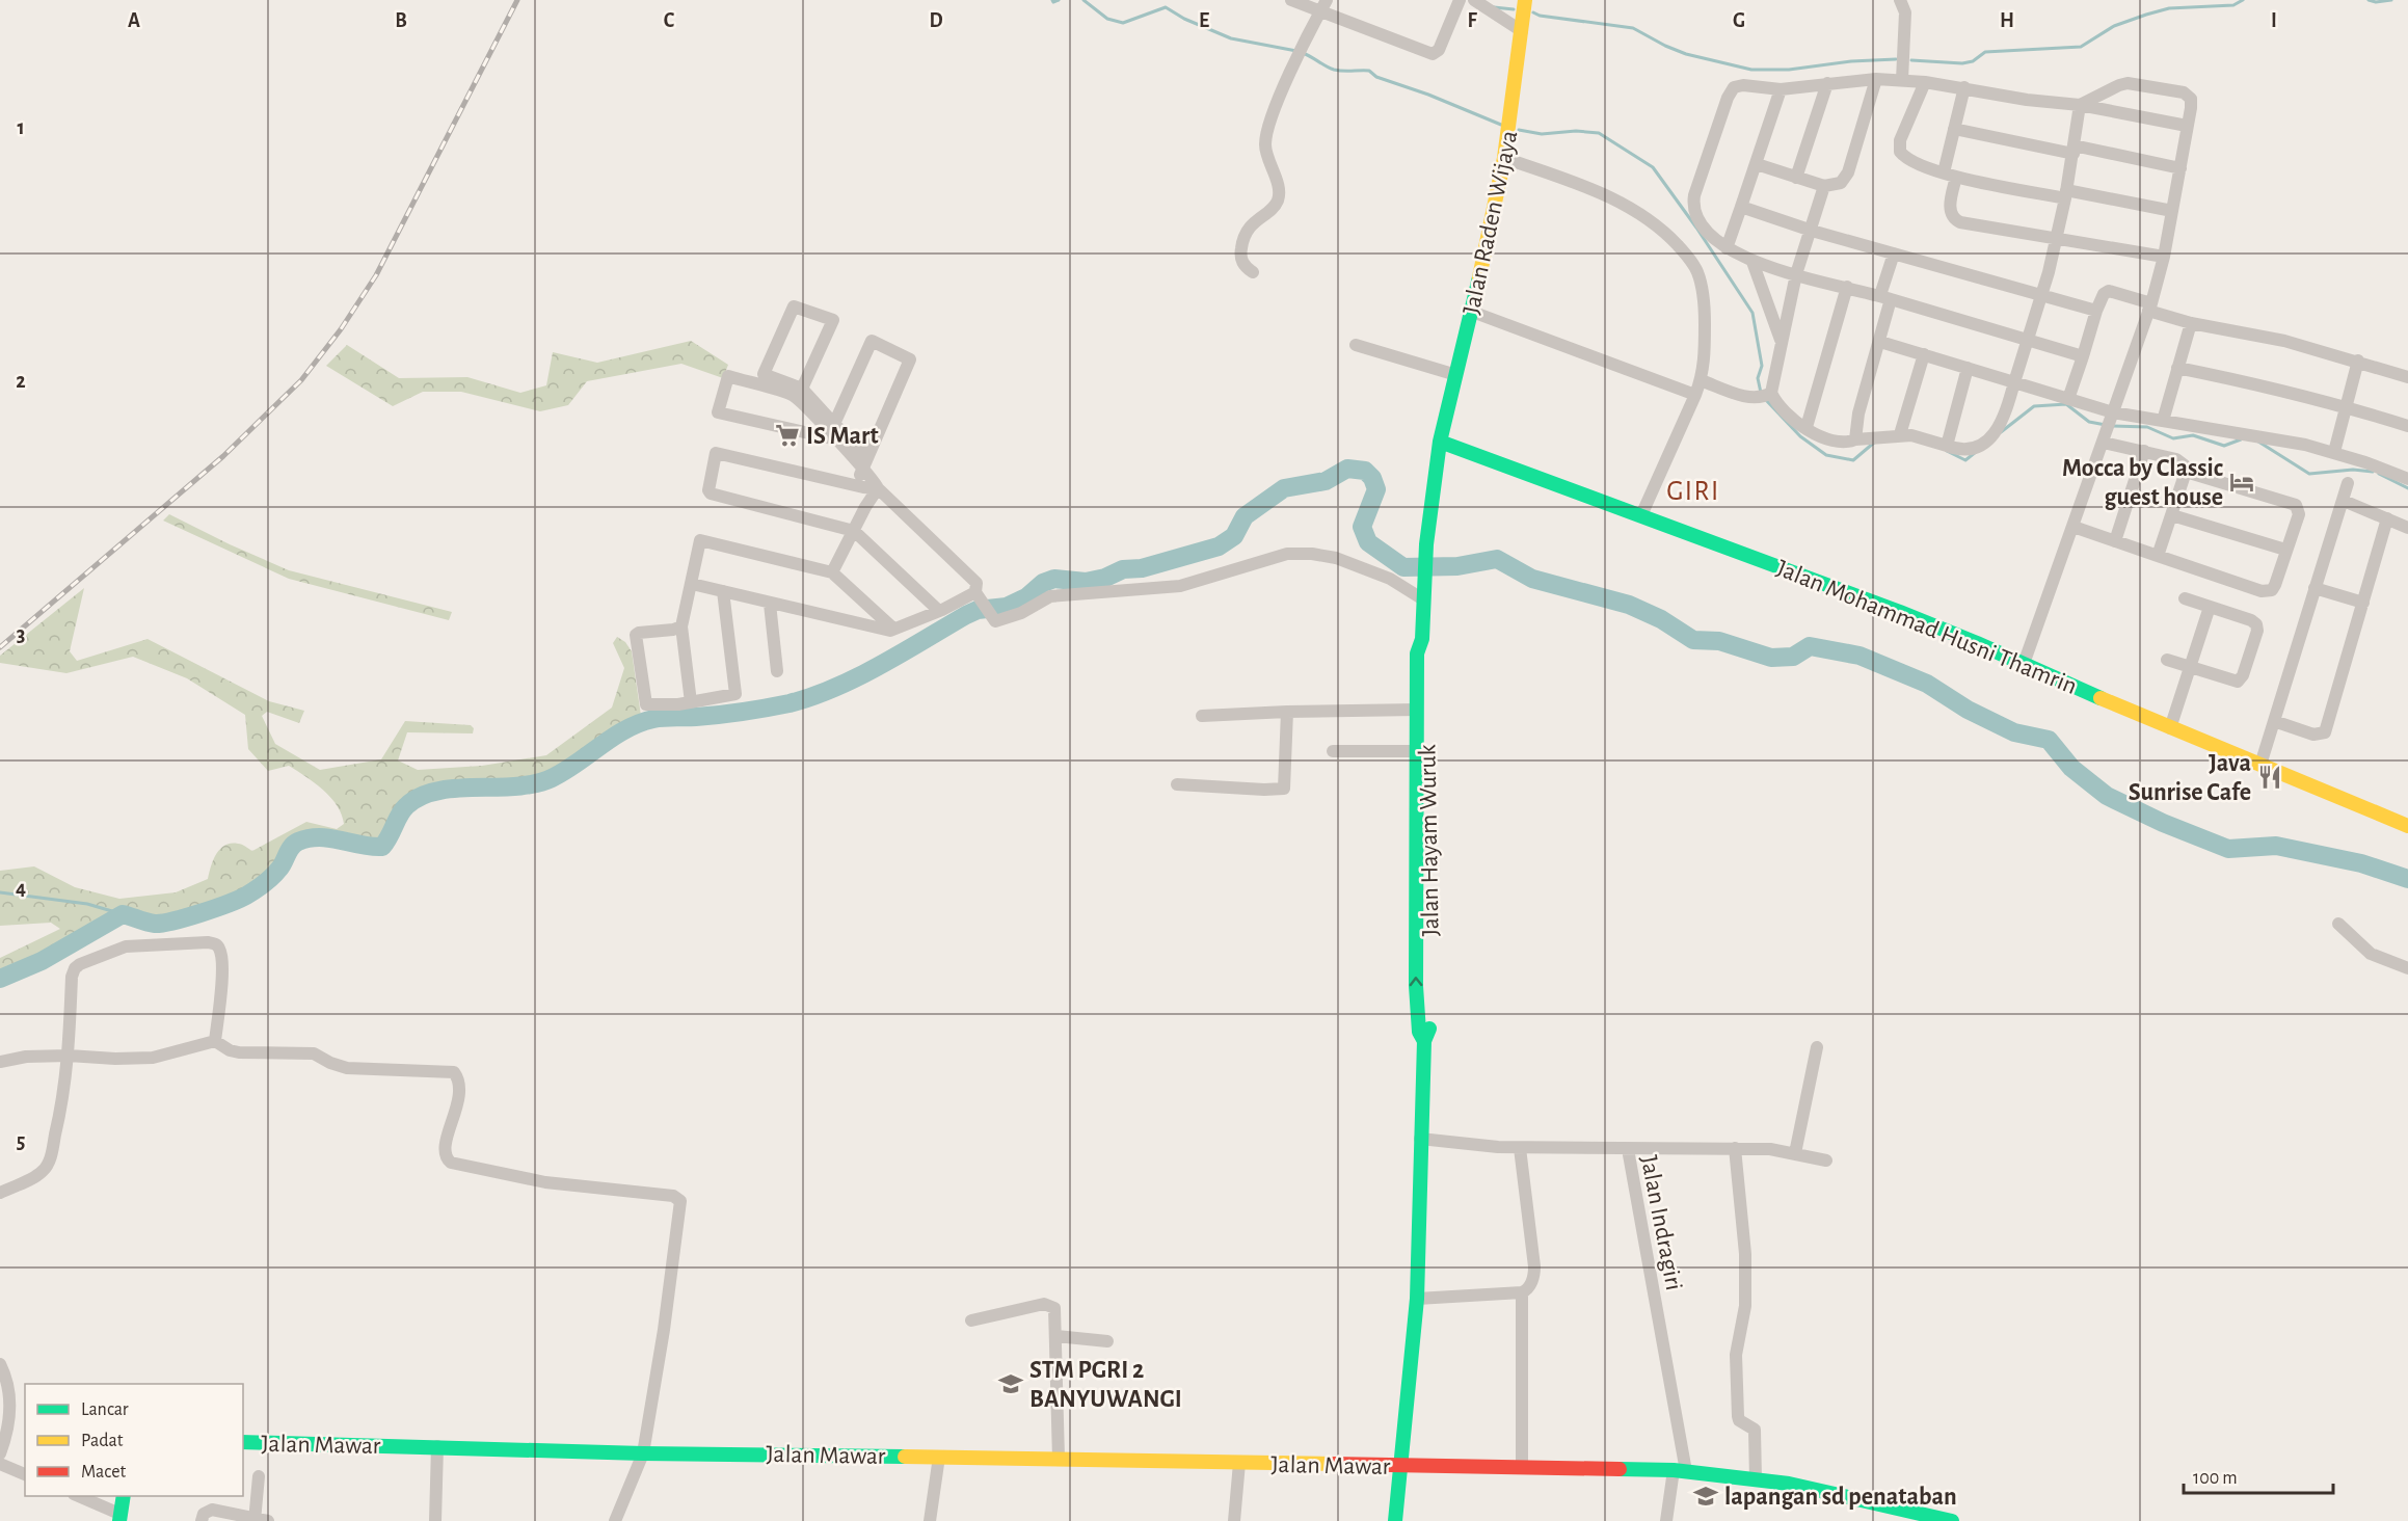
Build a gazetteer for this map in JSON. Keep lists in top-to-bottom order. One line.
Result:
{"streets":{"main road":["Jalan Raden Wijaya","Jalan Mohammad Husni Thamrin","Jalan Hayam Wuruk","Jalan Mawar"],"street":["Jalan Indragiri"]},"crossings":[["Jalan Raden Wijaya","Jalan Mohammad Husni Thamrin"],["Jalan Raden Wijaya","Jalan Hayam Wuruk"],["Jalan Mohammad Husni Thamrin","Jalan Hayam Wuruk"],["Jalan Hayam Wuruk","Jalan Indragiri"],["Jalan Hayam Wuruk","Jalan Mawar"],["Jalan Indragiri","Jalan Mawar"]],"districts":["GIRI"],"places":{"supermarket":["IS Mart"],"hotel":["Mocca by Classic guest house"],"restaurant":["Java Sunrise Cafe"],"school or university":["STM PGRI 2 BANYUWANGI","lapangan sd penataban"]},"legend":["Lancar","Padat","Macet"],"scale_bar":"100 m","grid":{"columns":["A","B","C","D","E","F","G","H","I"],"rows":["1","2","3","4","5"]}}
